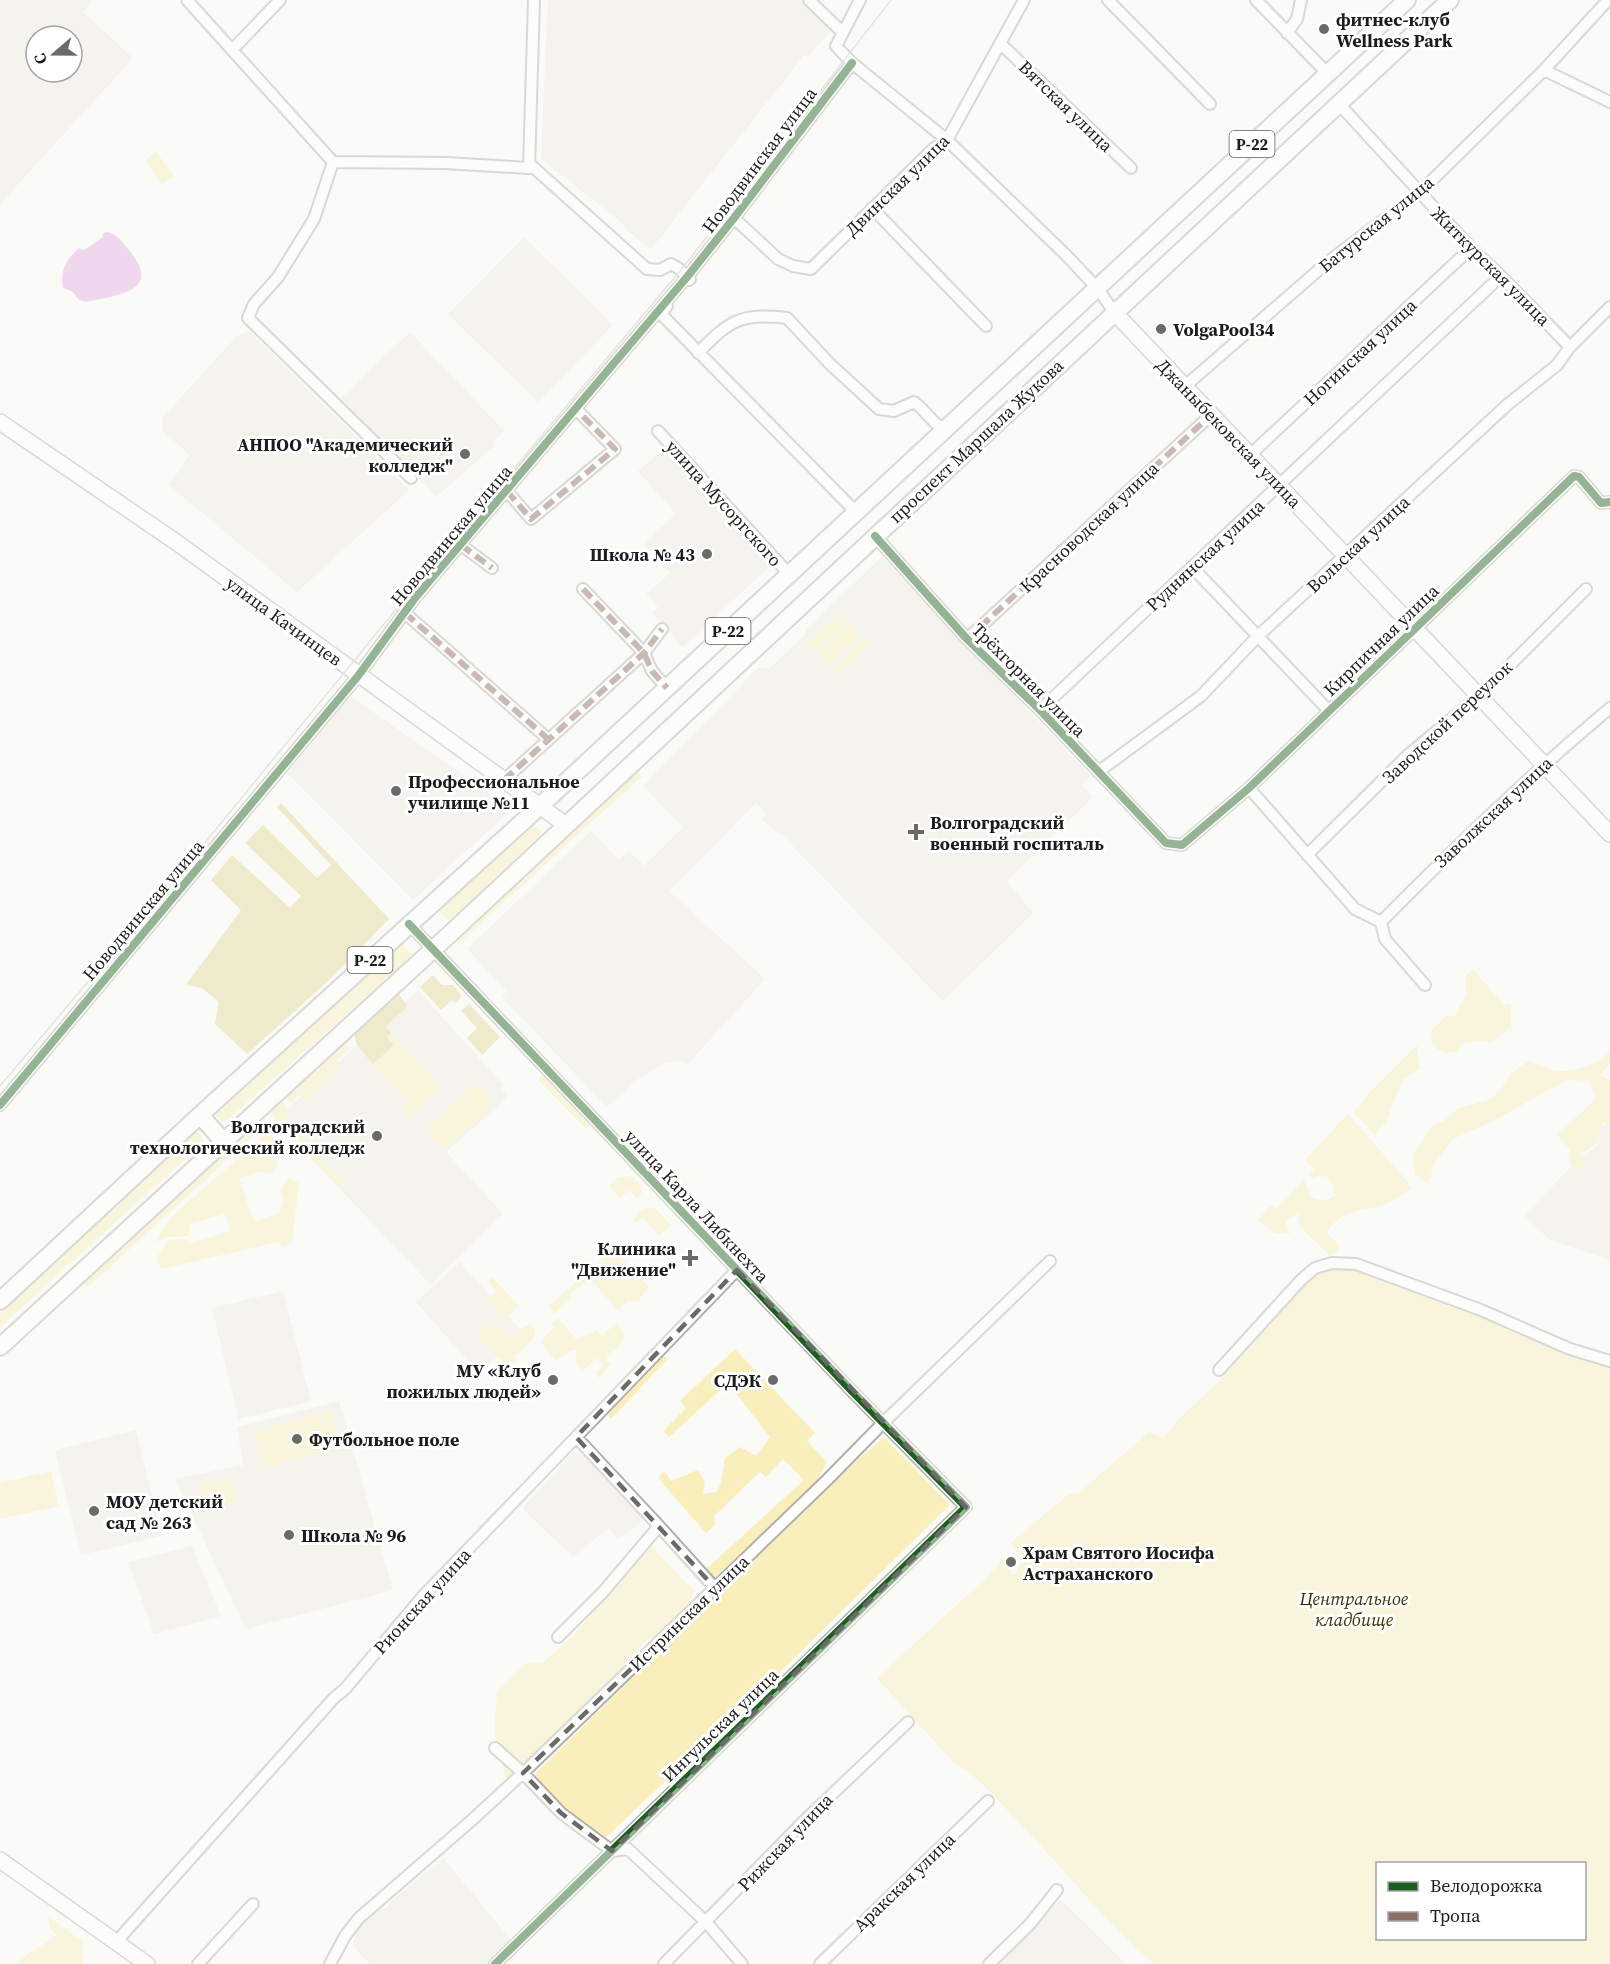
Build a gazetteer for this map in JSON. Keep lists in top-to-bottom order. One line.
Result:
{"streets":{"highway":["Р-22","проспект Маршала Жукова"],"main road":["Джаныбековская улица","улица Качинцев"],"street":["Вятская улица","Новодвинская улица","Двинская улица","Батурская улица","Житкурская улица","Ногинская улица","улица Мусоргского","Красноводская улица","Вольская улица","Руднянская улица","Кирпичная улица","Трёхгорная улица","Заводской переулок","Заволжская улица","улица Карла Либкнехта","Рионская улица","Истринская улица","Ингульская улица","Рижская улица","Аракская улица"]},"crossings":[["Вятская улица","Двинская улица"],["Новодвинская улица","Двинская улица"],["Новодвинская улица","Джаныбековская улица"],["Новодвинская улица","улица Качинцев"],["Двинская улица","Джаныбековская улица"],["Батурская улица","Житкурская улица"],["Батурская улица","Джаныбековская улица"],["Житкурская улица","Ногинская улица"],["Житкурская улица","проспект Маршала Жукова"],["Житкурская улица","Вольская улица"],["Житкурская улица","Руднянская улица"],["Ногинская улица","Джаныбековская улица"],["Джаныбековская улица","проспект Маршала Жукова"],["Джаныбековская улица","Красноводская улица"],["Джаныбековская улица","Вольская улица"],["Джаныбековская улица","Руднянская улица"],["Джаныбековская улица","Кирпичная улица"],["Джаныбековская улица","Заводской переулок"],["Джаныбековская улица","Заволжская улица"],["проспект Маршала Жукова","улица Мусоргского"],["проспект Маршала Жукова","улица Качинцев"],["проспект Маршала Жукова","Трёхгорная улица"],["проспект Маршала Жукова","улица Карла Либкнехта"],["Красноводская улица","Трёхгорная улица"],["Вольская улица","Трёхгорная улица"],["Руднянская улица","Трёхгорная улица"],["Кирпичная улица","Трёхгорная улица"],["улица Карла Либкнехта","Рионская улица"],["улица Карла Либкнехта","Истринская улица"],["улица Карла Либкнехта","Ингульская улица"]],"parks":["Центральное кладбище"],"places":{"other":["фитнес-клуб Wellness Park","VolgaPool34","АНПОО \"Академический колледж\"","Школа № 43","Профессиональное училище №11","Волгоградский технологический колледж","МУ «Клуб пожилых людей»","СДЭК","Футбольное поле","МОУ детский сад № 263","Школа № 96","Храм Святого Иосифа Астраханского"],"health":["Волгоградский военный госпиталь","Клиника \"Движение\""]},"legend":["Велодорожка","Тропа"],"north":"left"}
